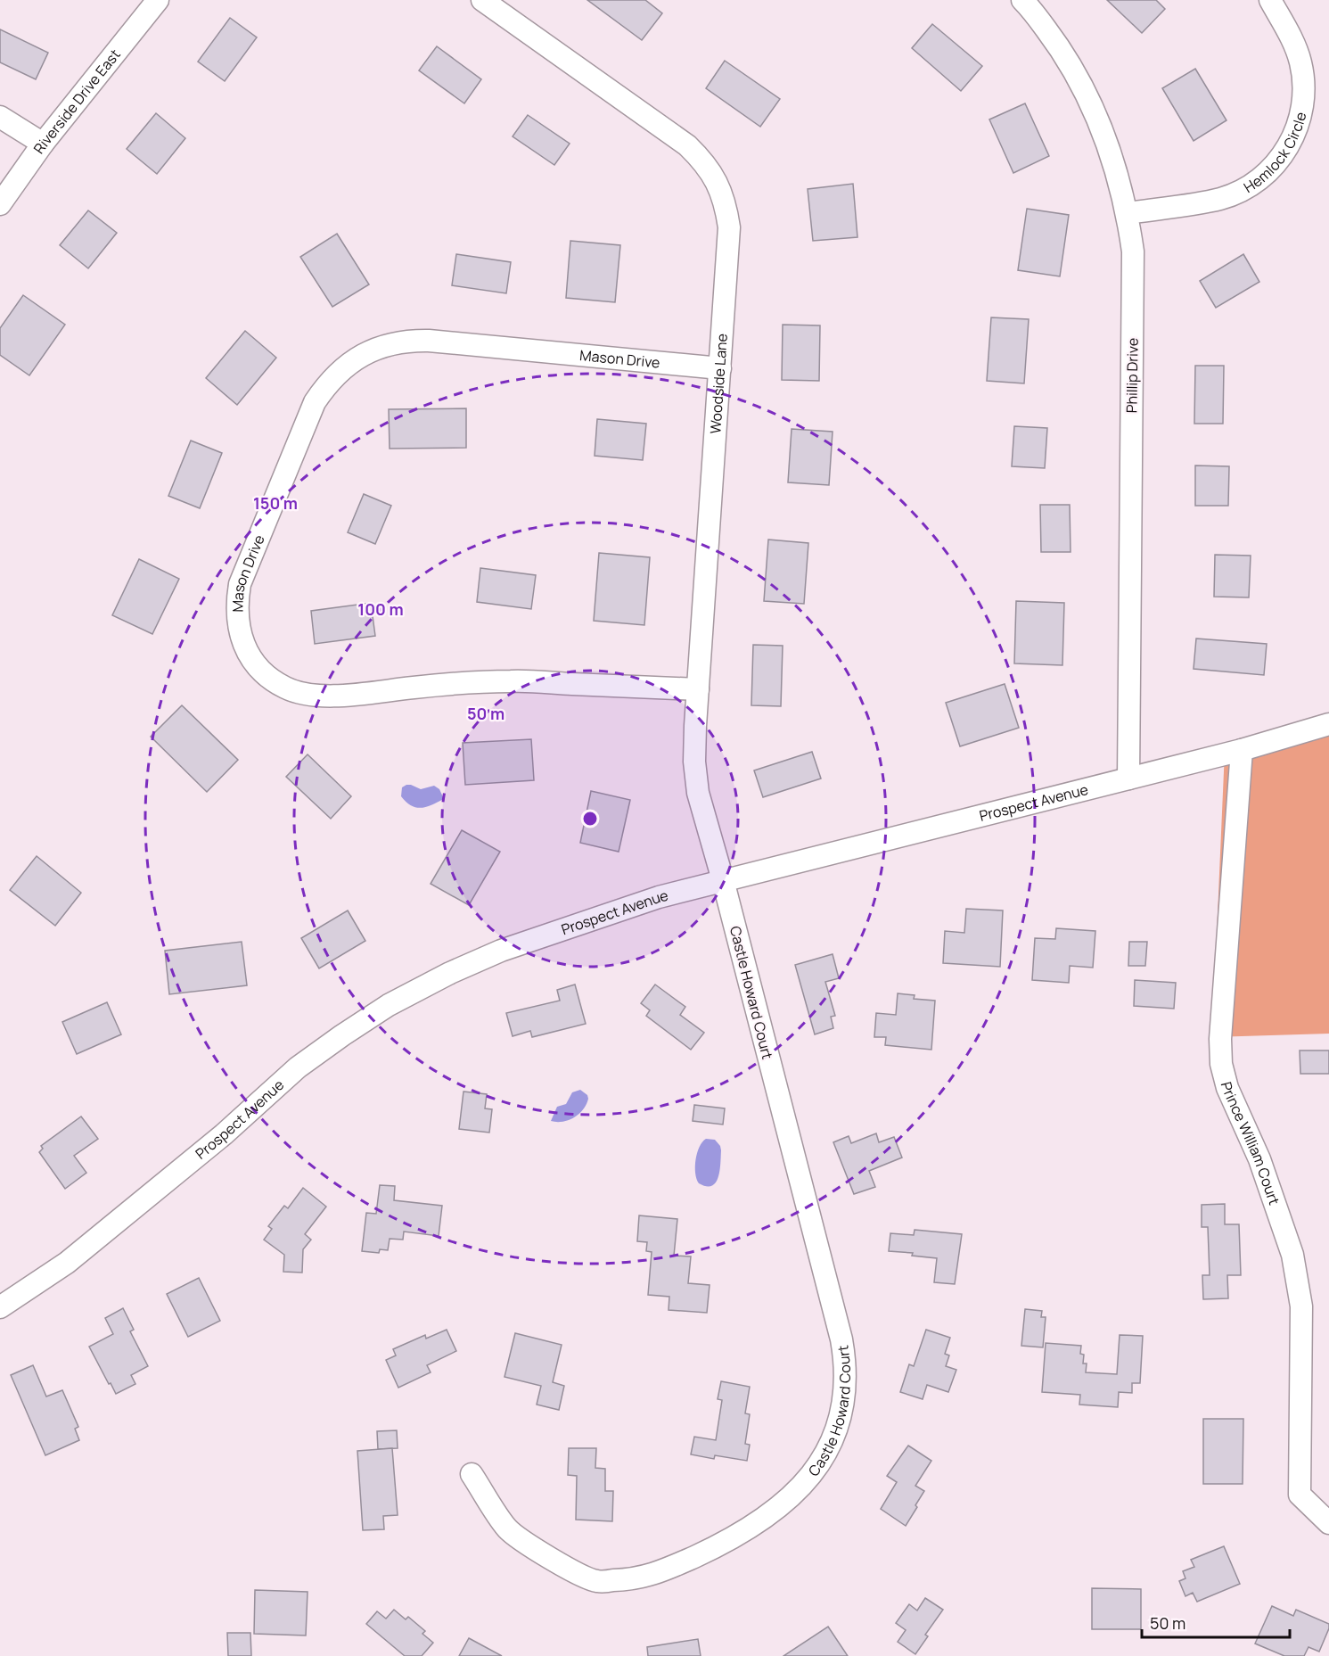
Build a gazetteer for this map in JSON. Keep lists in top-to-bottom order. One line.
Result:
{"streets":{"street":["Riverside Drive East","Hemlock Circle","Mason Drive","Phillip Drive","Woodside Lane","Prospect Avenue","Castle Howard Court","Prince William Court"]},"crossings":[["Hemlock Circle","Phillip Drive"],["Mason Drive","Woodside Lane"],["Phillip Drive","Prospect Avenue"],["Woodside Lane","Prospect Avenue"],["Woodside Lane","Castle Howard Court"],["Prospect Avenue","Castle Howard Court"],["Prospect Avenue","Prince William Court"]],"scale_bar":"50 m","rings":["150 m","100 m","50 m"]}
